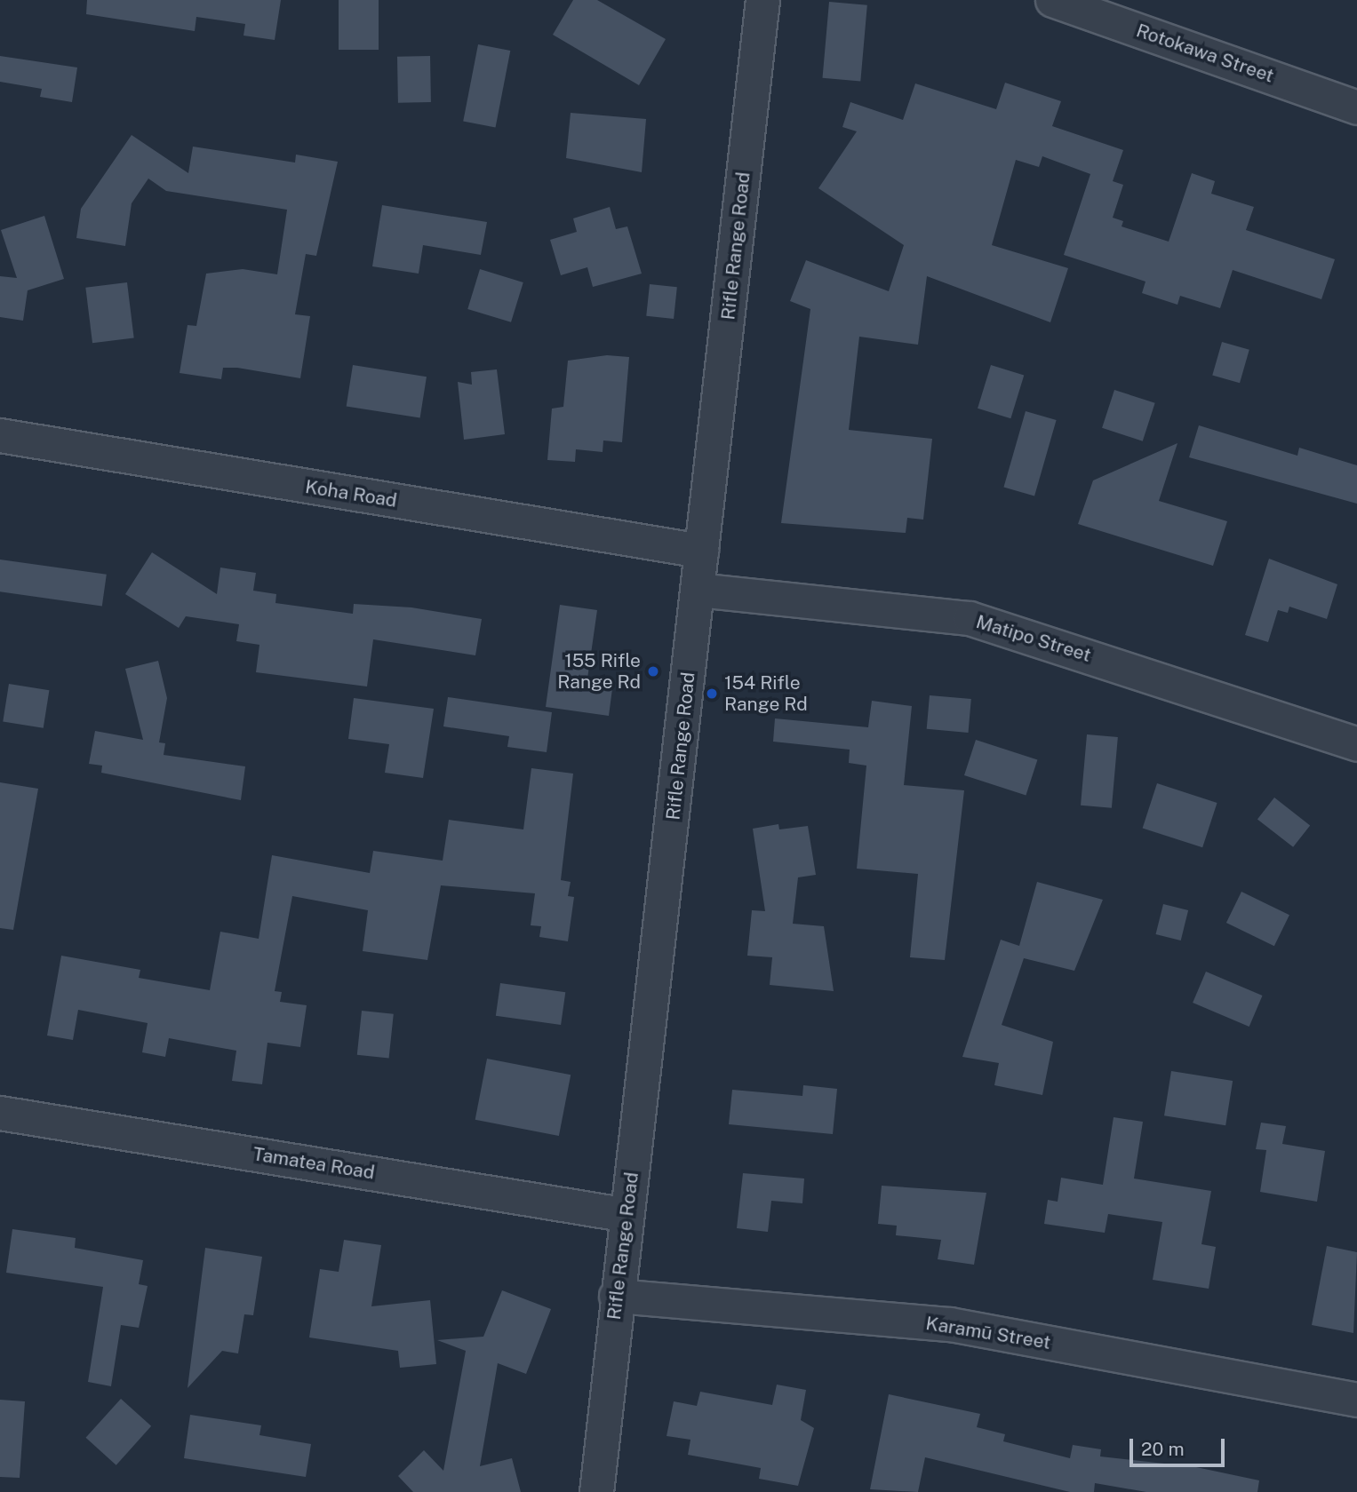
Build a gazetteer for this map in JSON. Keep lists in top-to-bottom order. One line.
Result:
{"streets":{"street":["Rotokawa Street","Rifle Range Road","Koha Road","Matipo Street","Tamatea Road","Karamū Street"]},"crossings":[["Rifle Range Road","Koha Road"],["Rifle Range Road","Matipo Street"],["Rifle Range Road","Tamatea Road"],["Rifle Range Road","Karamū Street"]],"places":["155 Rifle Range Rd","154 Rifle Range Rd"],"scale_bar":"20 m"}
